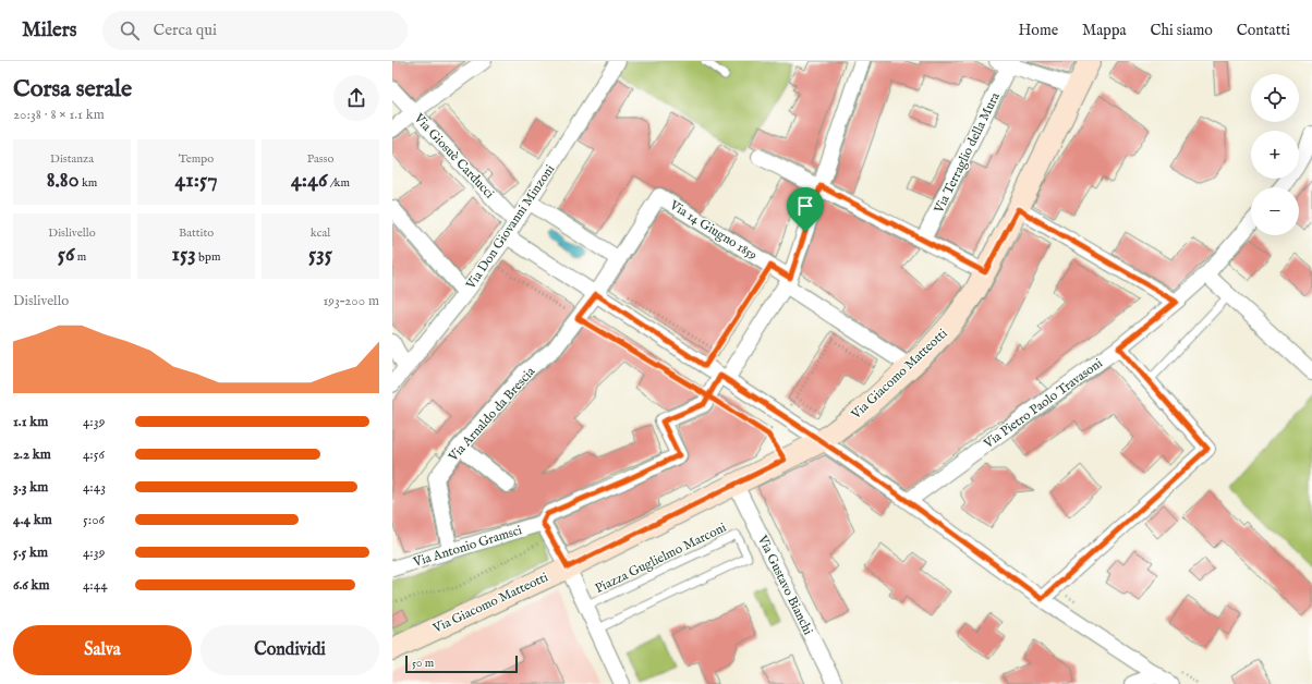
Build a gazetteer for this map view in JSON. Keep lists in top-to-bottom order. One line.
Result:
{"streets":{"street":["Via Terraglio della Mura","Via Giosuè Carducci","Via Don Giovanni Minzoni","Via 14 Giugno 1859","Via Giacomo Matteotti","Via Pietro Paolo Travasoni","Via Arnaldo da Brescia","Via Antonio Gramsci","Via Gustavo Bianchi"],"lane":["Piazza Guglielmo Marconi"]},"crossings":[["Via Giosuè Carducci","Via Don Giovanni Minzoni"],["Via 14 Giugno 1859","Via Giacomo Matteotti"],["Via 14 Giugno 1859","Via Arnaldo da Brescia"],["Via Giacomo Matteotti","Via Gustavo Bianchi"],["Via Arnaldo da Brescia","Via Antonio Gramsci"]],"scale_bar":"50 m","page":{"header":"Milers","search":"Cerca qui","nav":["Home","Mappa","Chi siamo","Contatti"],"heading":["Corsa serale","20:38 · 8 × 1.1 km"],"map_buttons":["+","−"],"stats":[["Distanza","8.80 km"],["Tempo","41:57"],["Passo","4:46 /km"],["Dislivello","56 m"],["Battito","153 bpm"],["kcal","535"]],"chart":["Dislivello","193–200 m"],"list":[{"name":"1.1 km","note":"4:39"},{"name":"2.2 km","note":"4:56"},{"name":"3.3 km","note":"4:43"},{"name":"4.4 km","note":"5:06"},{"name":"5.5 km","note":"4:39"},{"name":"6.6 km","note":"4:44"}],"buttons":["Salva","Condividi"],"scale":"50 m"}}
